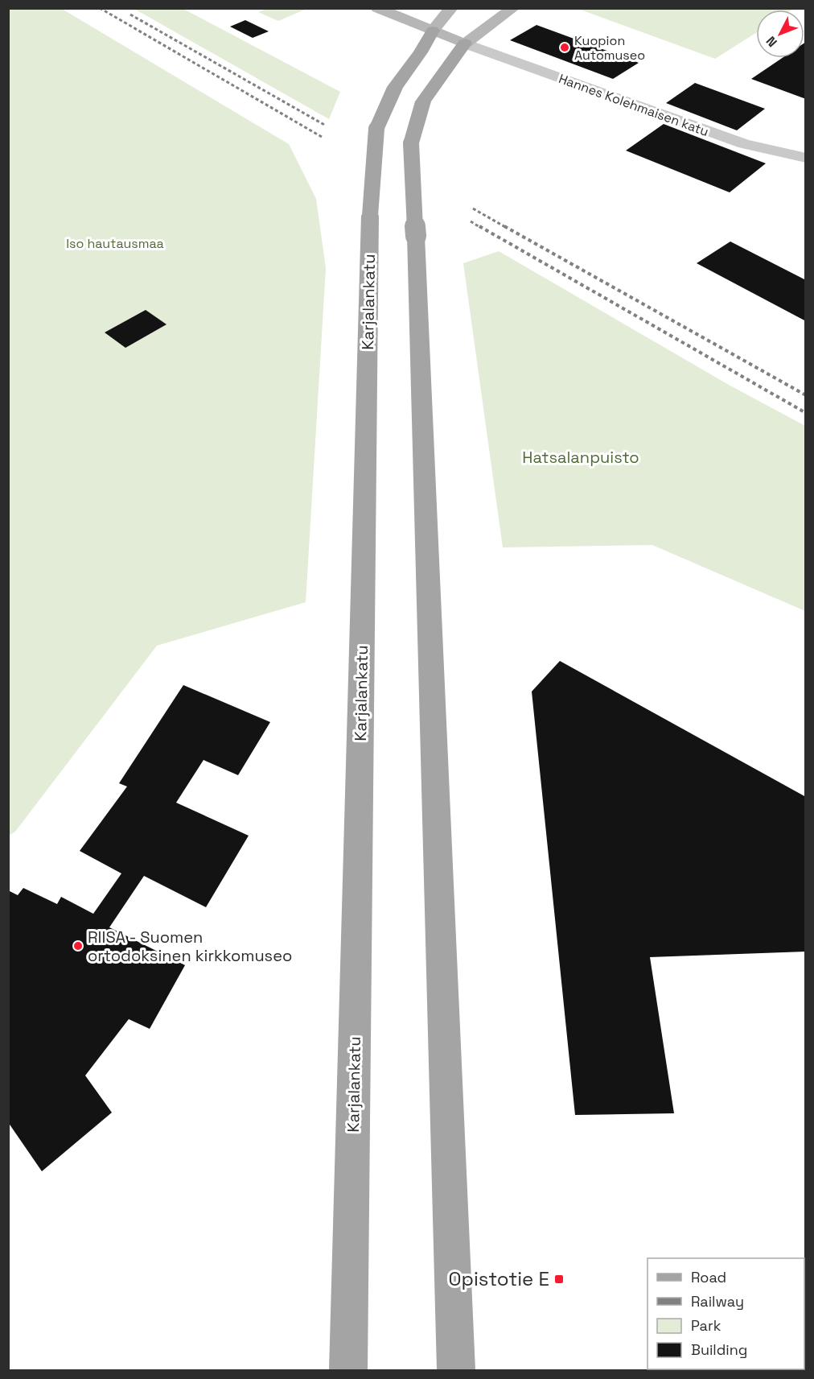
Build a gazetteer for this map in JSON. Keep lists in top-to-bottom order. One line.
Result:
{"streets":{"main road":["Karjalankatu"],"street":["Hannes Kolehmaisen katu"]},"parks":["Iso hautausmaa","Hatsalanpuisto"],"places":{"other":["Kuopion Automuseo","RIISA - Suomen ortodoksinen kirkkomuseo"],"transit":["Opistotie E"]},"legend":["Road","Railway","Park","Building"],"north":"bottom left"}
